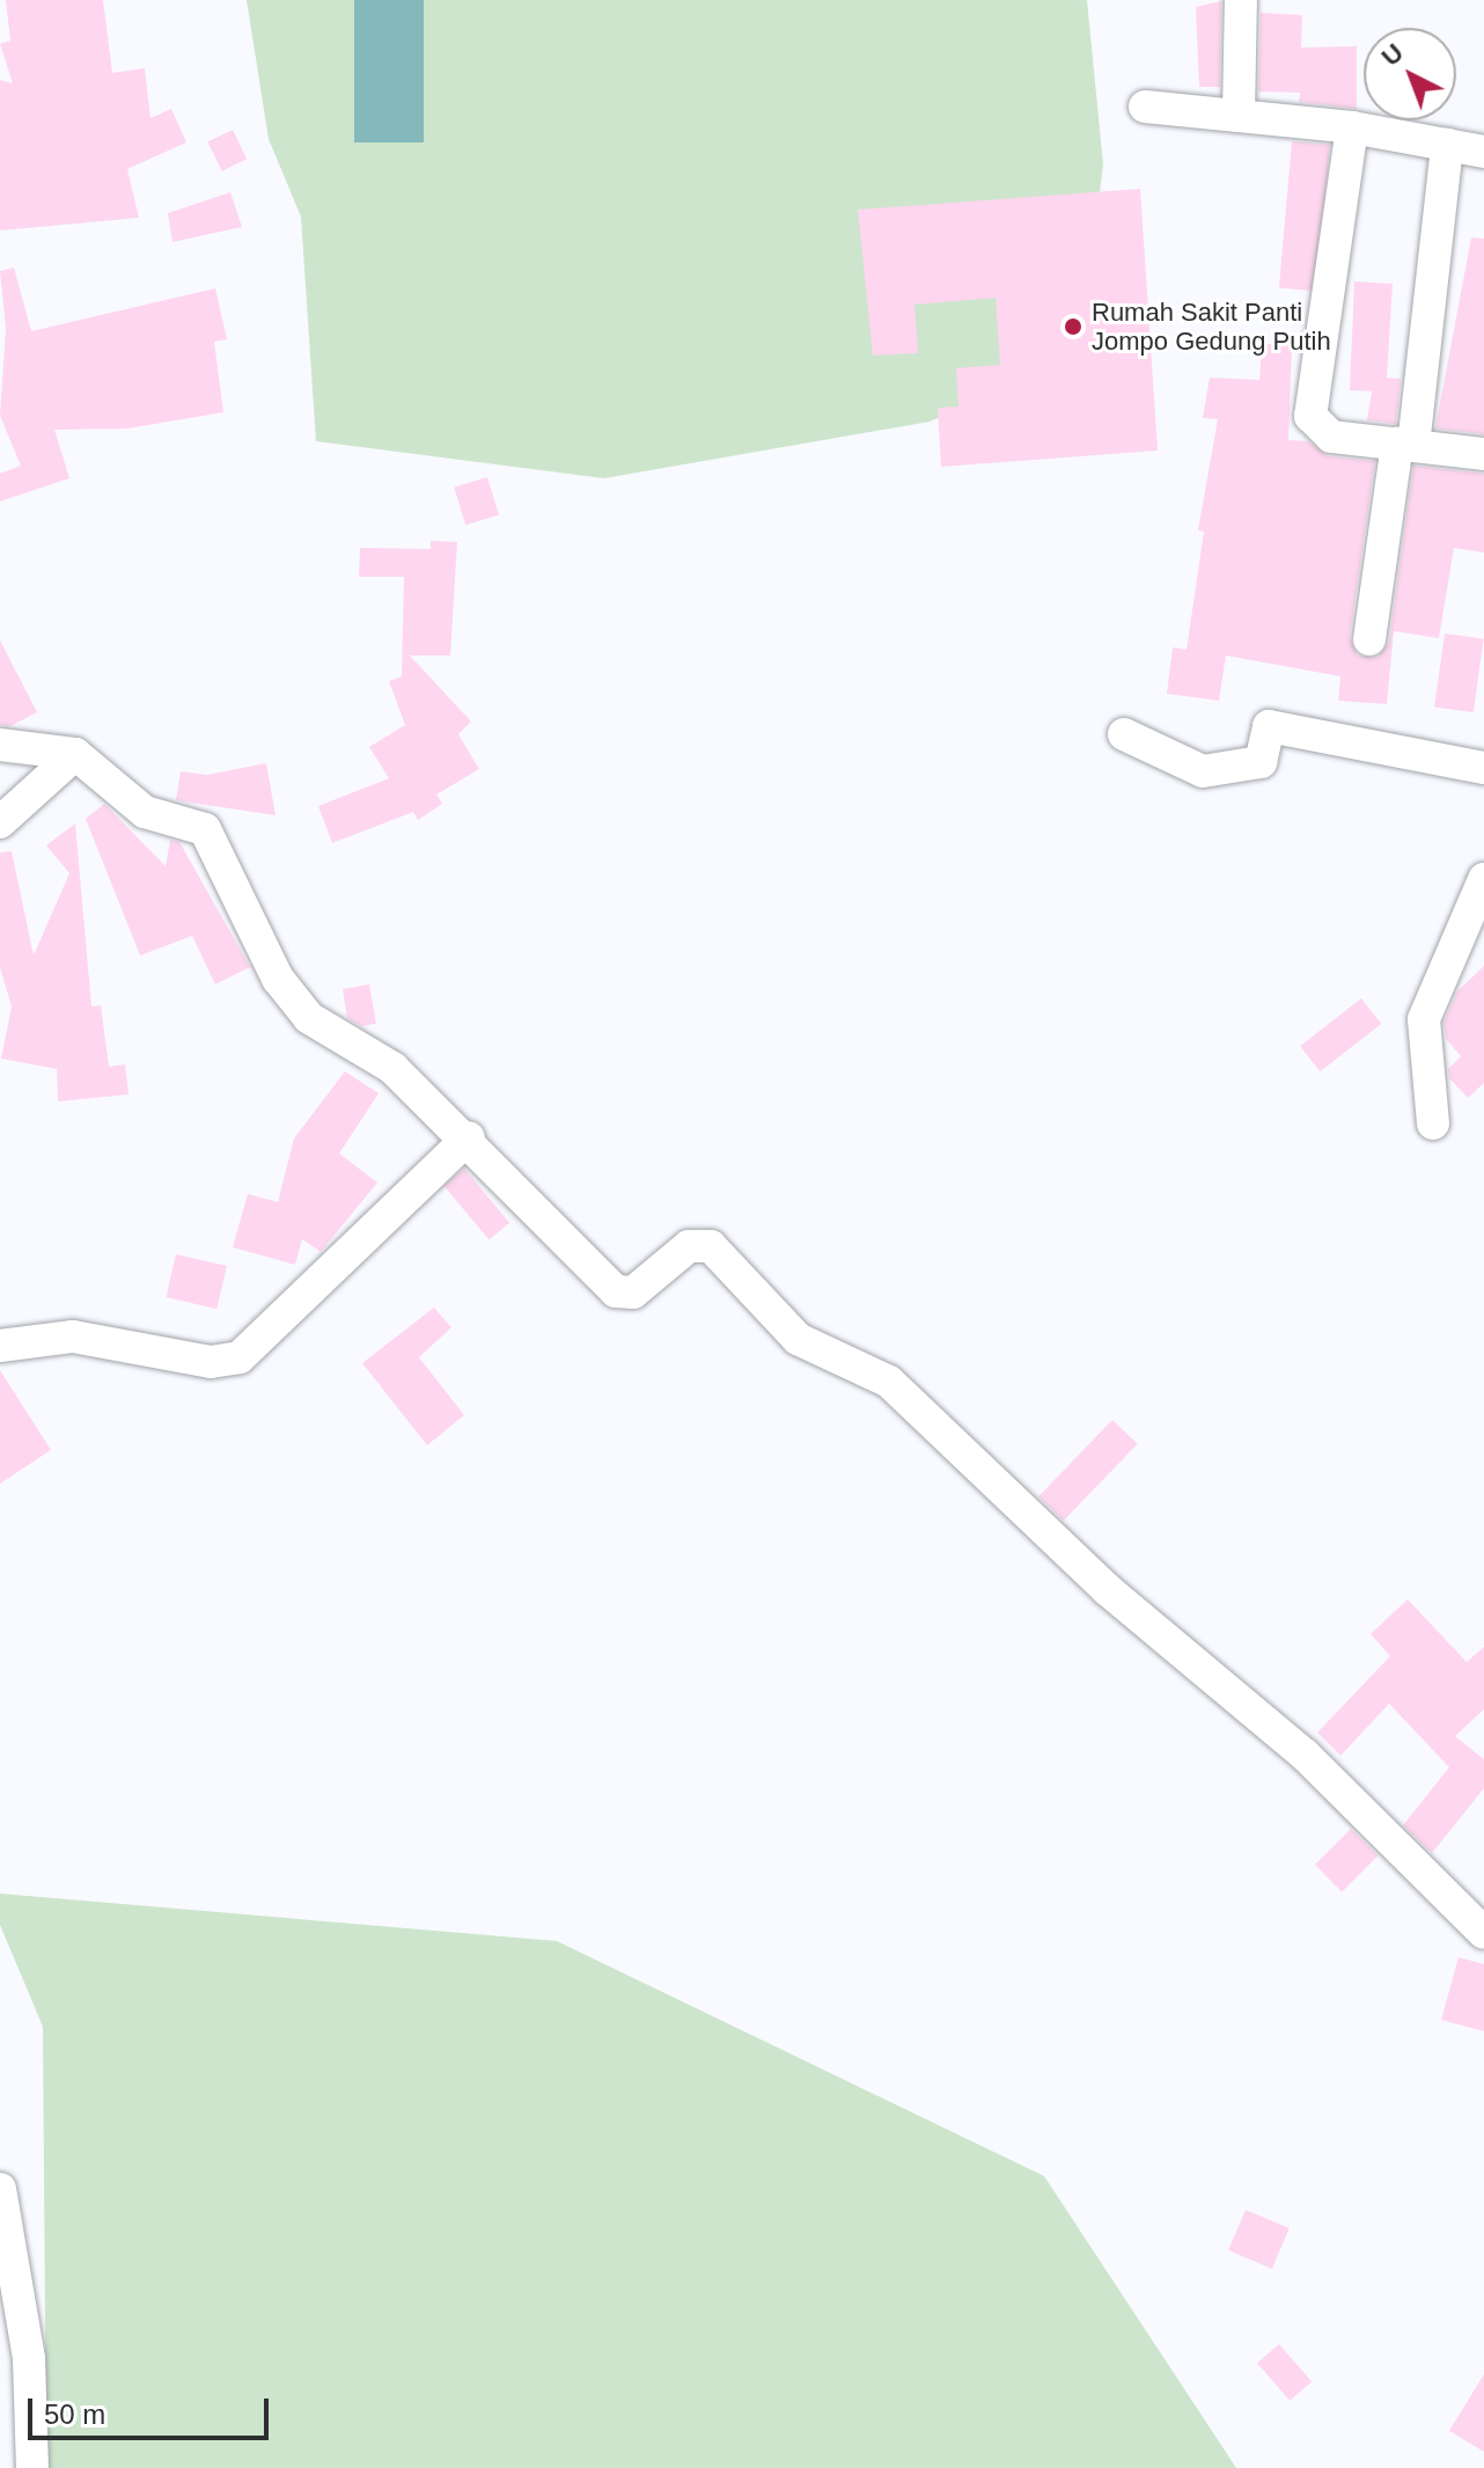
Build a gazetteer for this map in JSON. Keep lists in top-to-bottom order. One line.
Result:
{"places":["Rumah Sakit Panti Jompo Gedung Putih"],"scale_bar":"50 m","north":"top left"}
